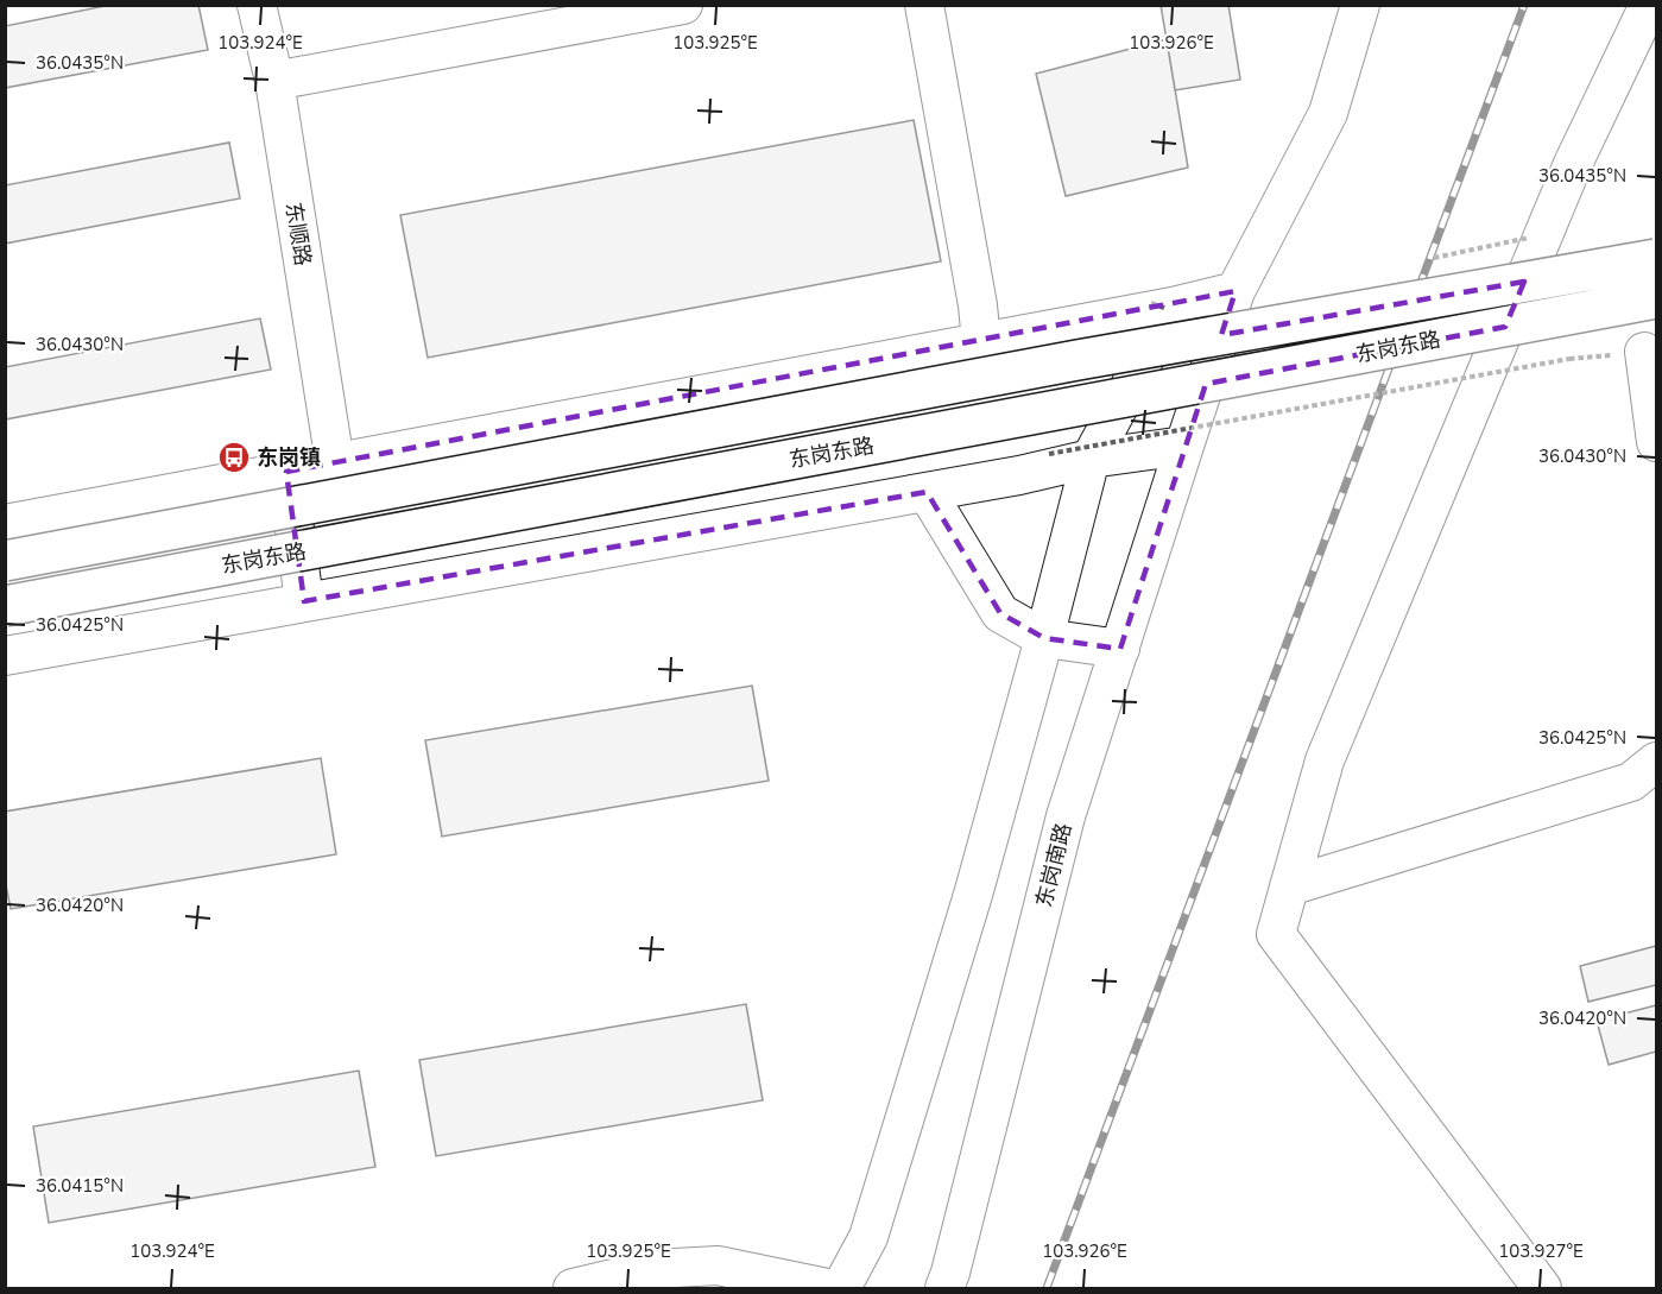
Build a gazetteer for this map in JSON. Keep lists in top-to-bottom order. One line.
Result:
{"streets":{"main road":["东岗东路"],"street":["东顺路","东岗南路"]},"places":{"bus stop":["东岗镇"]},"coordinates":["103.924°E","103.925°E","103.926°E","36.0435°N","36.0430°N","36.0425°N","36.0420°N","36.0415°N","103.927°E"]}
